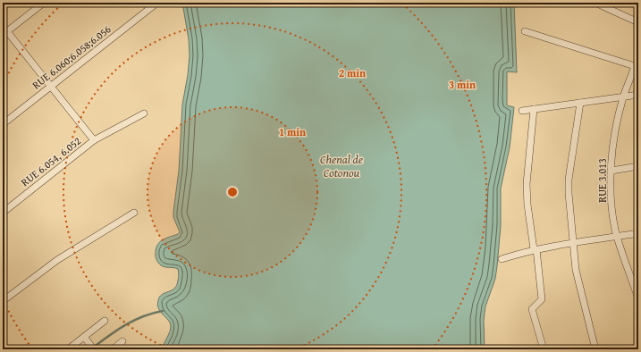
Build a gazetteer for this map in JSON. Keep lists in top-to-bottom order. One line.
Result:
{"streets":{"street":["RUE 6.060;6.058;6.056","RUE 6.054, 6.052","RUE 3.013"]},"water":["Chenal de Cotonou"],"rings":["2 min","3 min","1 min"]}
